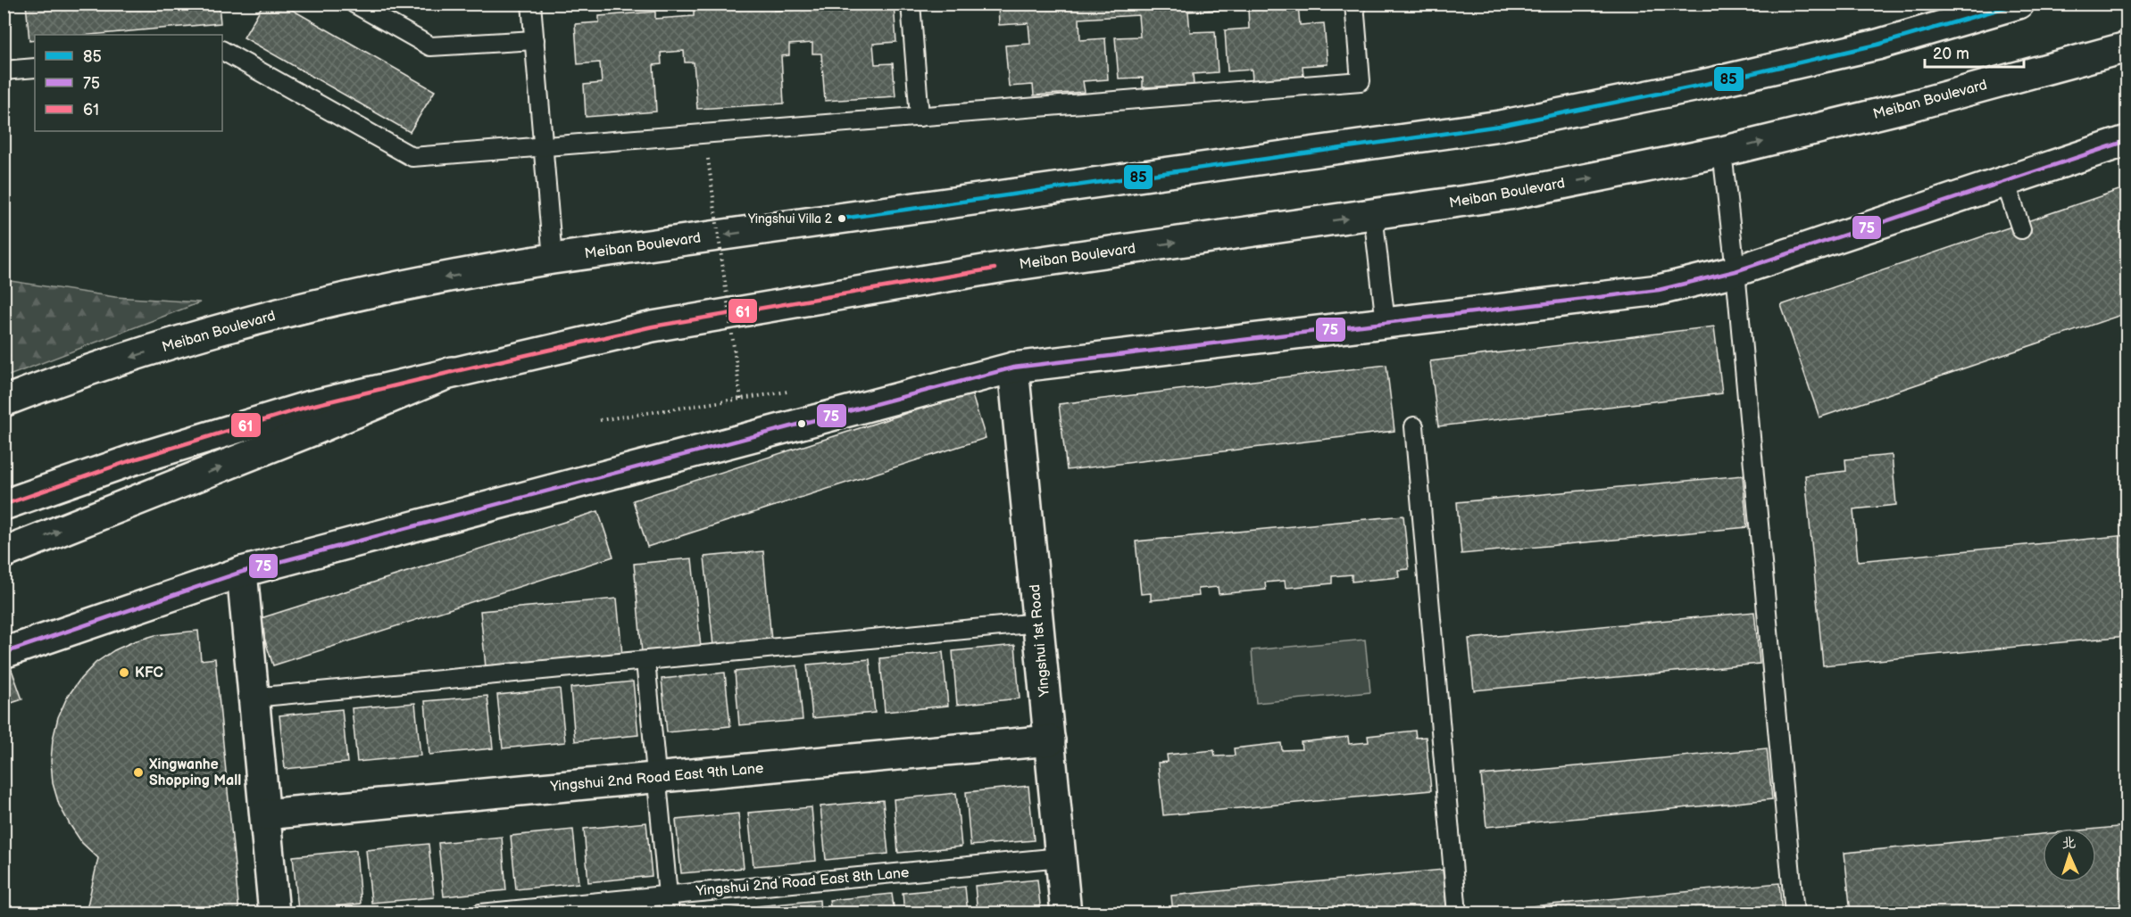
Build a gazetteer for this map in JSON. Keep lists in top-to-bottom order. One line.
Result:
{"streets":{"main road":["Meiban Boulevard","Yingshui 1st Road","Yingshui 2nd Road East 9th Lane"],"lane":["Yingshui 2nd Road East 8th Lane"]},"crossings":[["Yingshui 1st Road","Yingshui 2nd Road East 9th Lane"],["Yingshui 1st Road","Yingshui 2nd Road East 8th Lane"]],"places":["Yingshui Villa 2","KFC","Xingwanhe Shopping Mall"],"lines":["transit line 85","transit line 75","transit line 61"],"legend":["85","75","61"],"scale_bar":"20 m","north":"top"}
